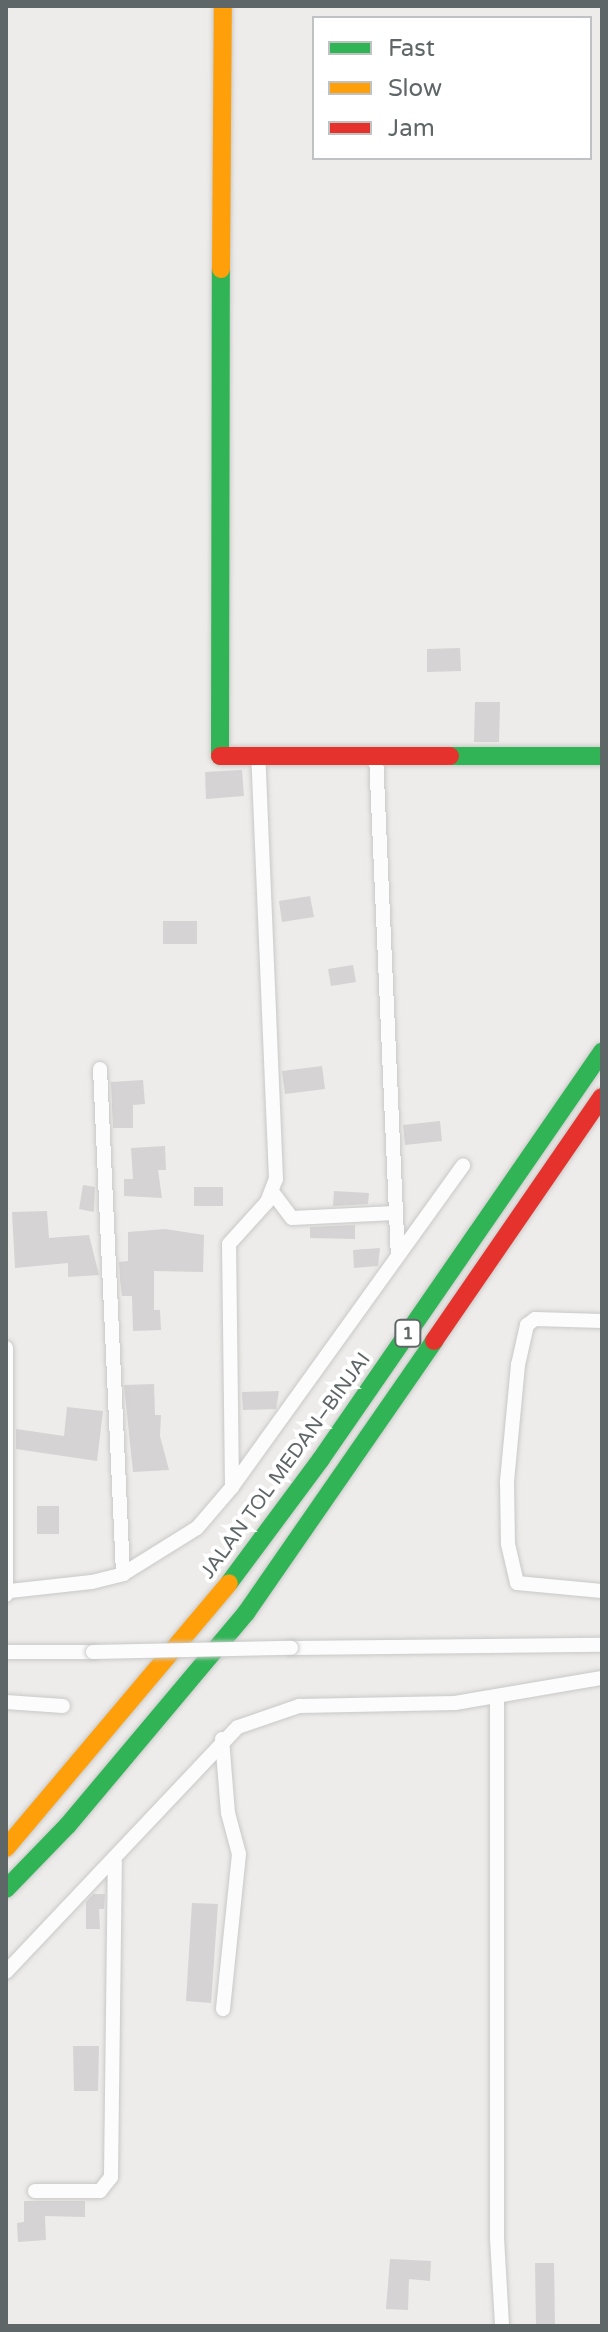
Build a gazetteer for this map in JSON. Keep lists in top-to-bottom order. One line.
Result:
{"streets":{"main road":["1","JALAN TOL MEDAN–BINJAI"]},"legend":["Fast","Slow","Jam"]}
